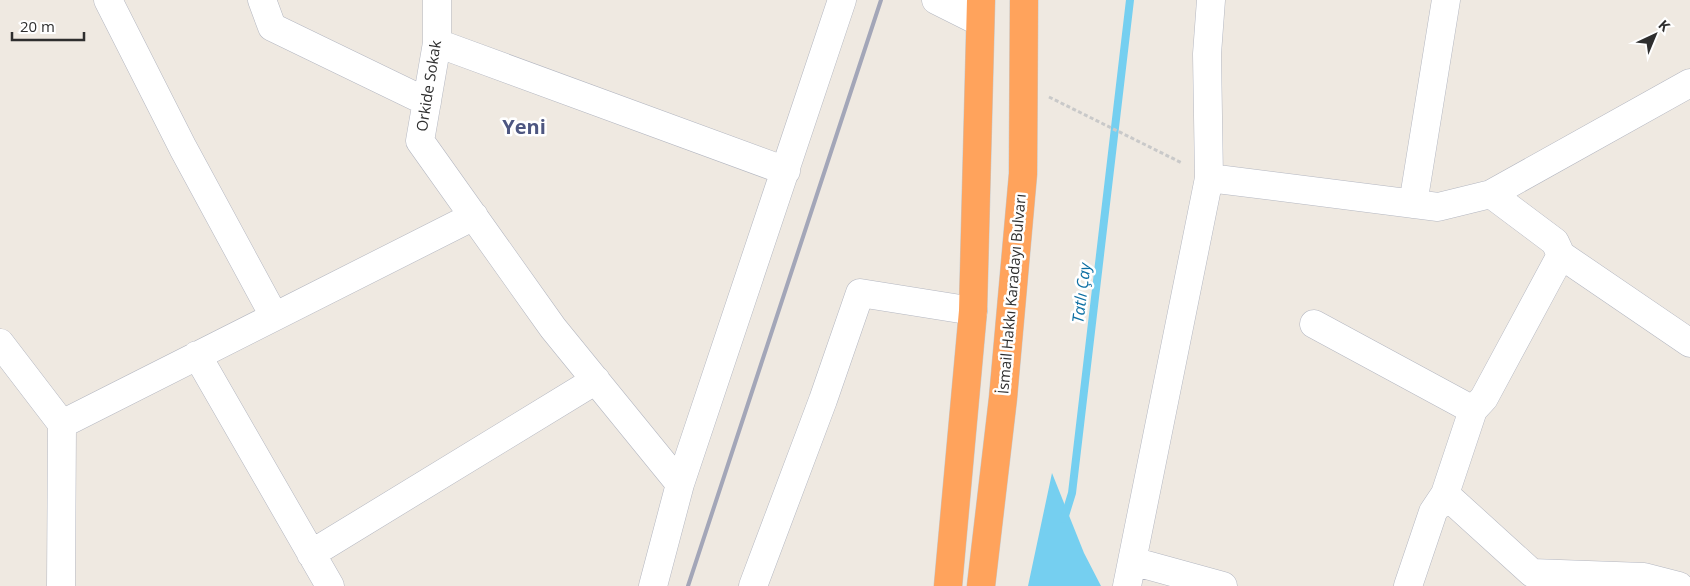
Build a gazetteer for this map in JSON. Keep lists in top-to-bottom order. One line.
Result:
{"streets":{"highway":["İsmail Hakkı Karadayı Bulvarı"],"street":["Orkide Sokak"]},"districts":["Yeni"],"water":["Tatlı Çay"],"scale_bar":"20 m","north":"top right"}
